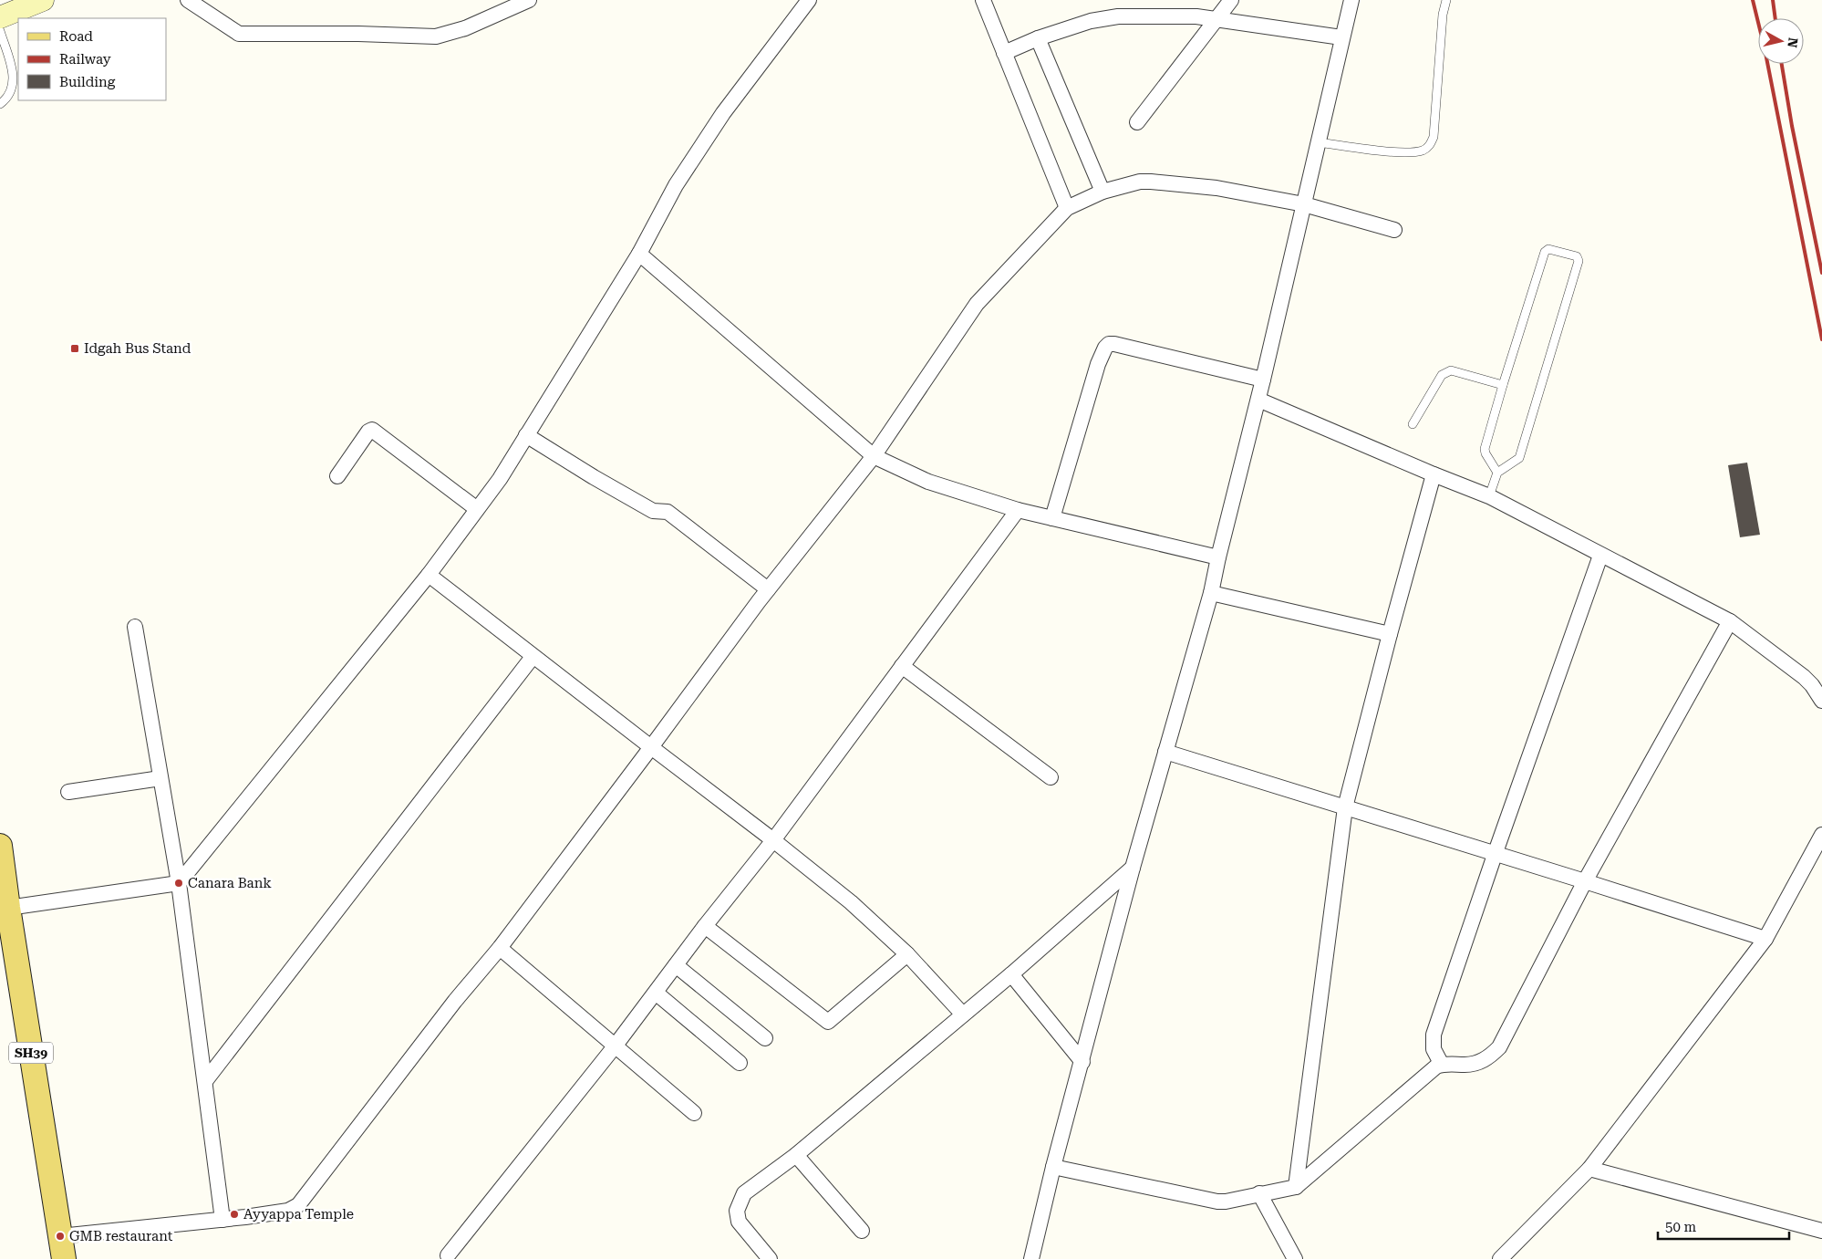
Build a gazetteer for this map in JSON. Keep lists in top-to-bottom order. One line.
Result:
{"streets":{"main road":["SH39"]},"places":{"transit":["Idgah Bus Stand"],"other":["Canara Bank","Ayyappa Temple","GMB restaurant"]},"legend":["Road","Railway","Building"],"scale_bar":"50 m","north":"right"}
